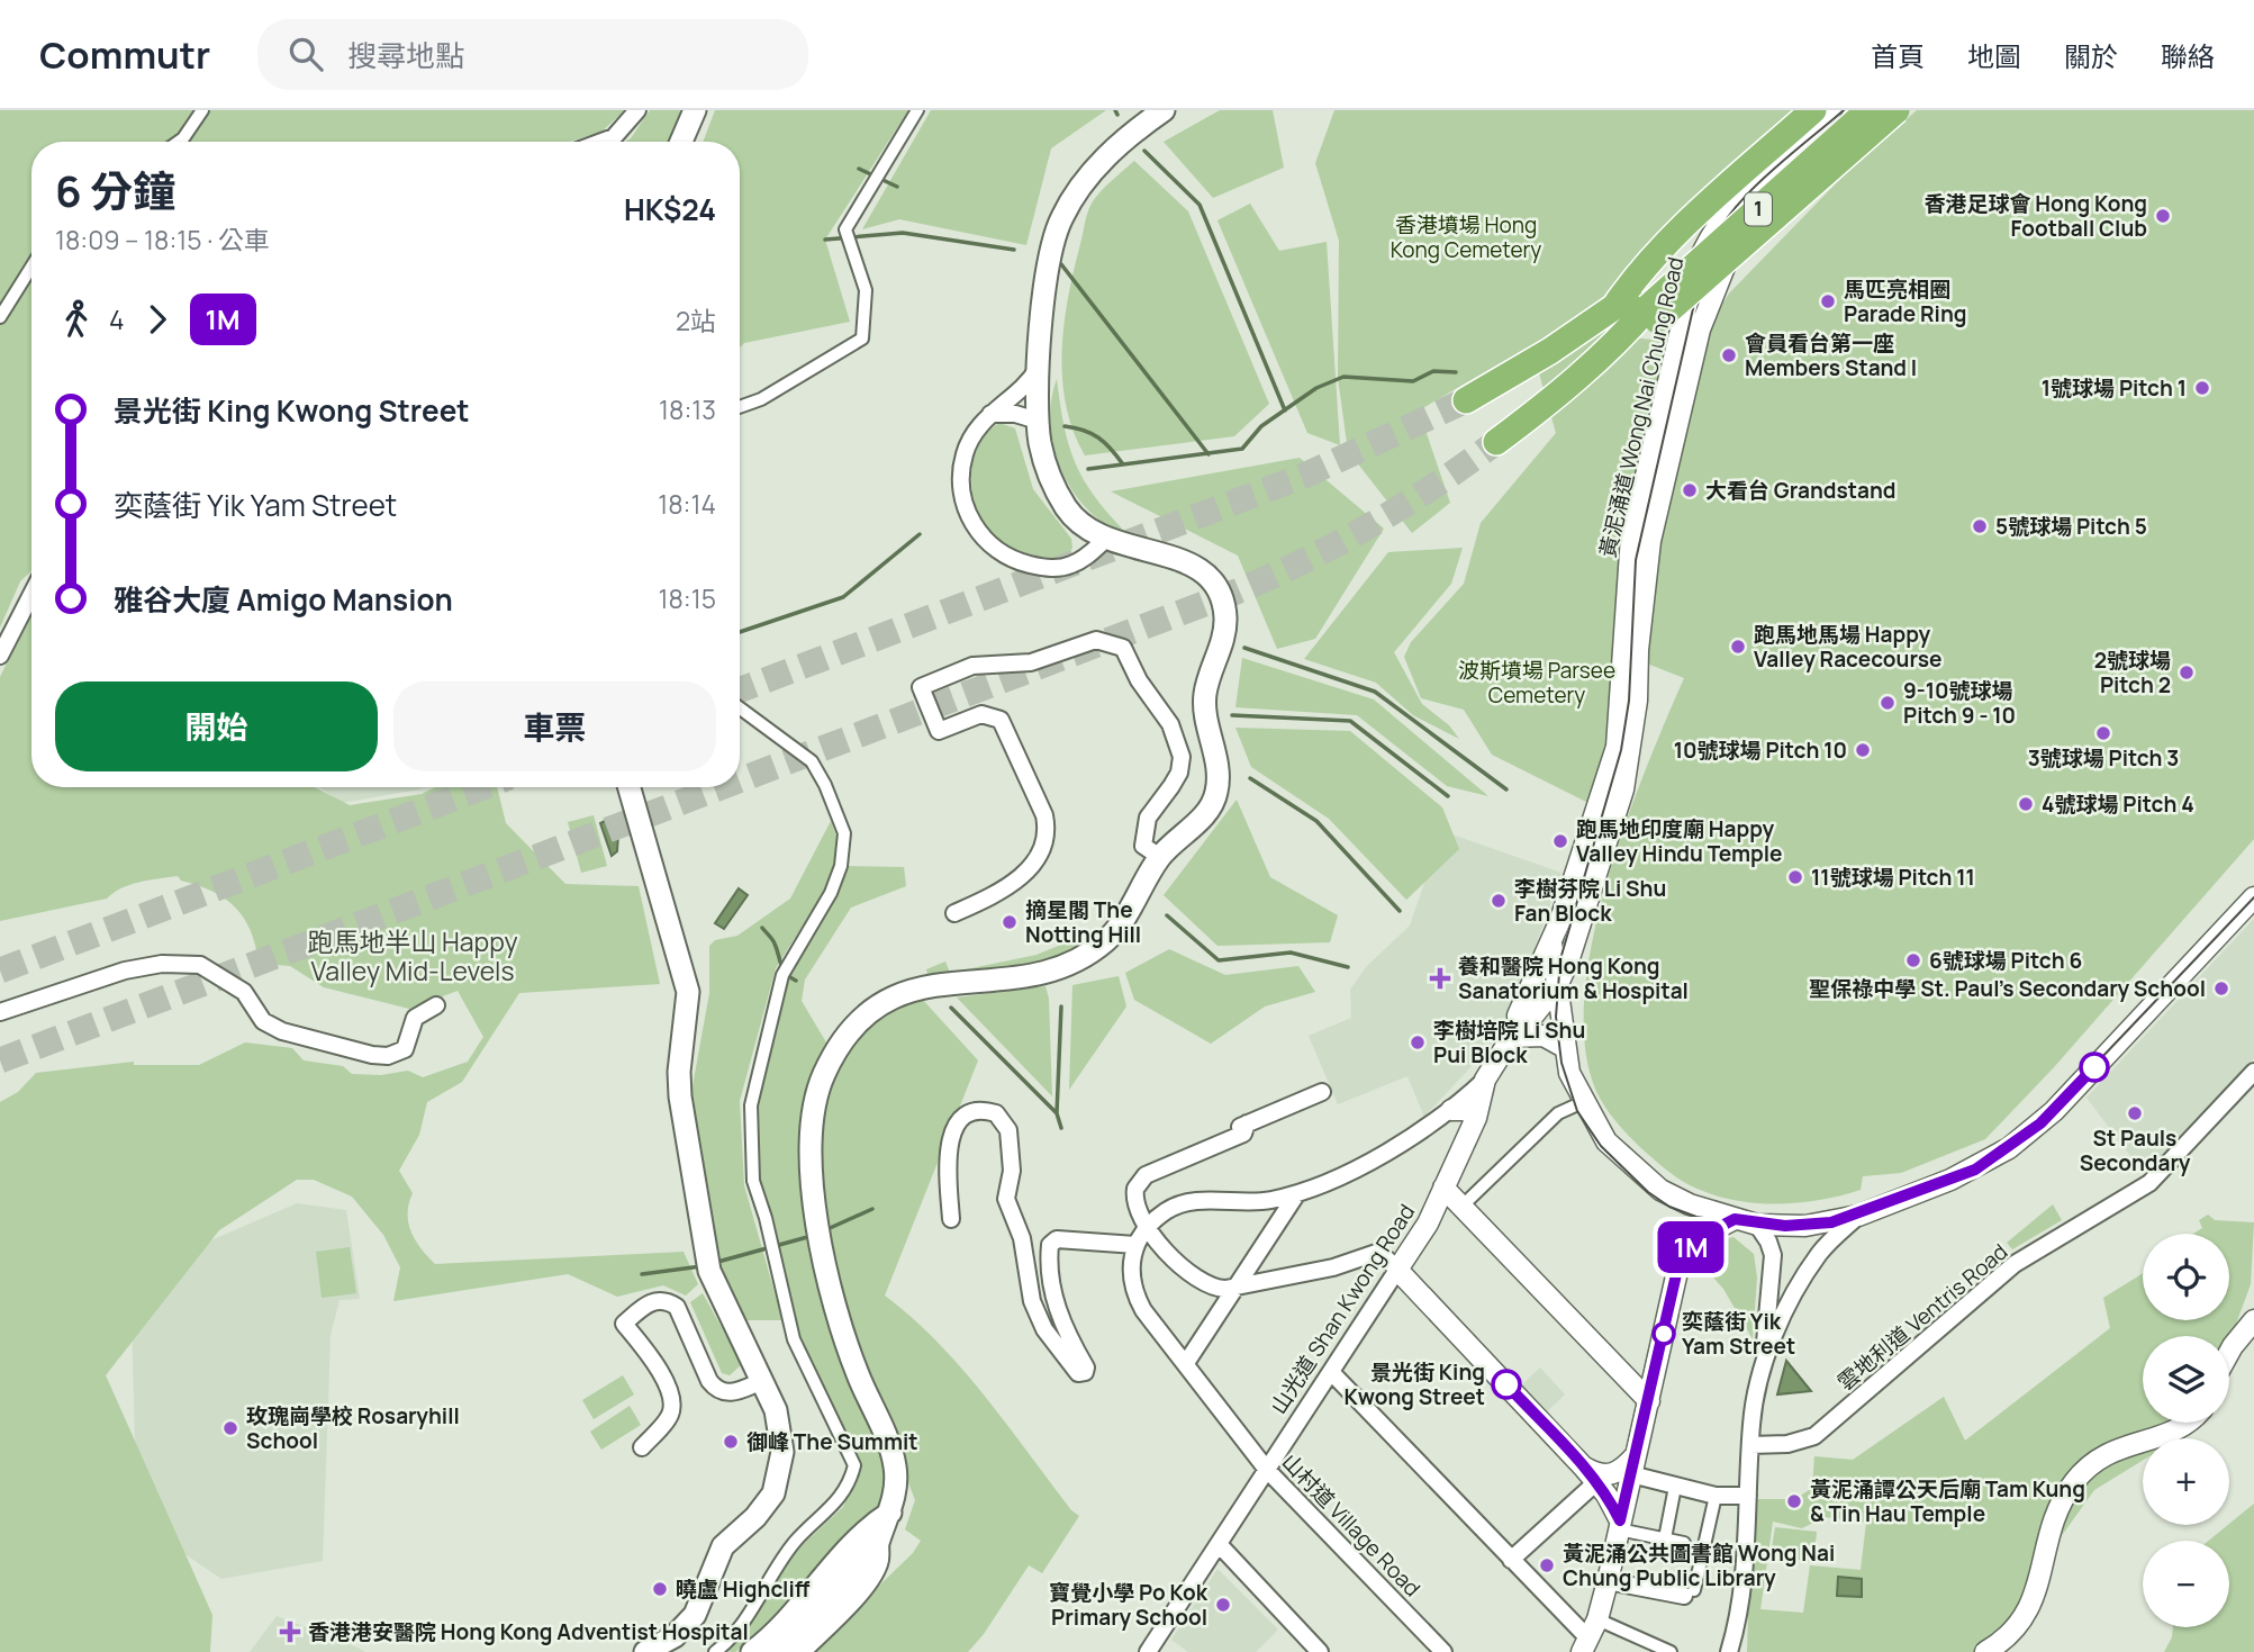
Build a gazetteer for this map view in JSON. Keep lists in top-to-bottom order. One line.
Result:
{"streets":{"highway":["1"],"street":["黃泥涌道 Wong Nai Chung Road","山光道 Shan Kwong Road","雲地利道 Ventris Road","山村道 Village Road"]},"crossings":[["1","黃泥涌道 Wong Nai Chung Road"],["黃泥涌道 Wong Nai Chung Road","山光道 Shan Kwong Road"],["山光道 Shan Kwong Road","山村道 Village Road"]],"districts":["跑馬地半山 Happy Valley Mid-Levels"],"parks":["香港墳場 Hong Kong Cemetery","波斯墳場 Parsee Cemetery"],"places":{"other":["香港足球會 Hong Kong Football Club","馬匹亮相圈 Parade Ring","會員看台第一座 Members Stand I","1號球場 Pitch 1","大看台 Grandstand","5號球場 Pitch 5","跑馬地馬場 Happy Valley Racecourse","2號球場 Pitch 2","9-10號球場 Pitch 9 - 10","3號球場 Pitch 3","10號球場 Pitch 10","4號球場 Pitch 4","跑馬地印度廟 Happy Valley Hindu Temple","11號球場 Pitch 11","李樹芬院 Li Shu Fan Block","摘星閣 The Notting Hill","6號球場 Pitch 6","聖保祿中學 St. Paul's Secondary School","李樹培院 Li Shu Pui Block","St Pauls Secondary","奕蔭街 Yik Yam Street","景光街 King Kwong Street","玫瑰崗學校 Rosaryhill School","御峰 The Summit","黃泥涌譚公天后廟 Tam Kung & Tin Hau Temple","黃泥涌公共圖書館 Wong Nai Chung Public Library","曉盧 Highcliff","寶覺小學 Po Kok Primary School"],"health":["養和醫院 Hong Kong Sanatorium & Hospital","香港港安醫院 Hong Kong Adventist Hospital"]},"lines":["bus line 1M"],"page":{"header":"Commutr","search":"搜尋地點","nav":["首頁","地圖","關於","聯絡"],"on_map":"1M","heading":["6 分鐘","18:09 – 18:15 · 公車","HK$24"],"legs":["4","1M","2站"],"list":[{"name":"景光街 King Kwong Street","value":"18:13"},{"name":"奕蔭街 Yik Yam Street","value":"18:14"},{"name":"雅谷大廈 Amigo Mansion","value":"18:15"}],"buttons":["開始","車票"],"map_buttons":["+","−"]}}
